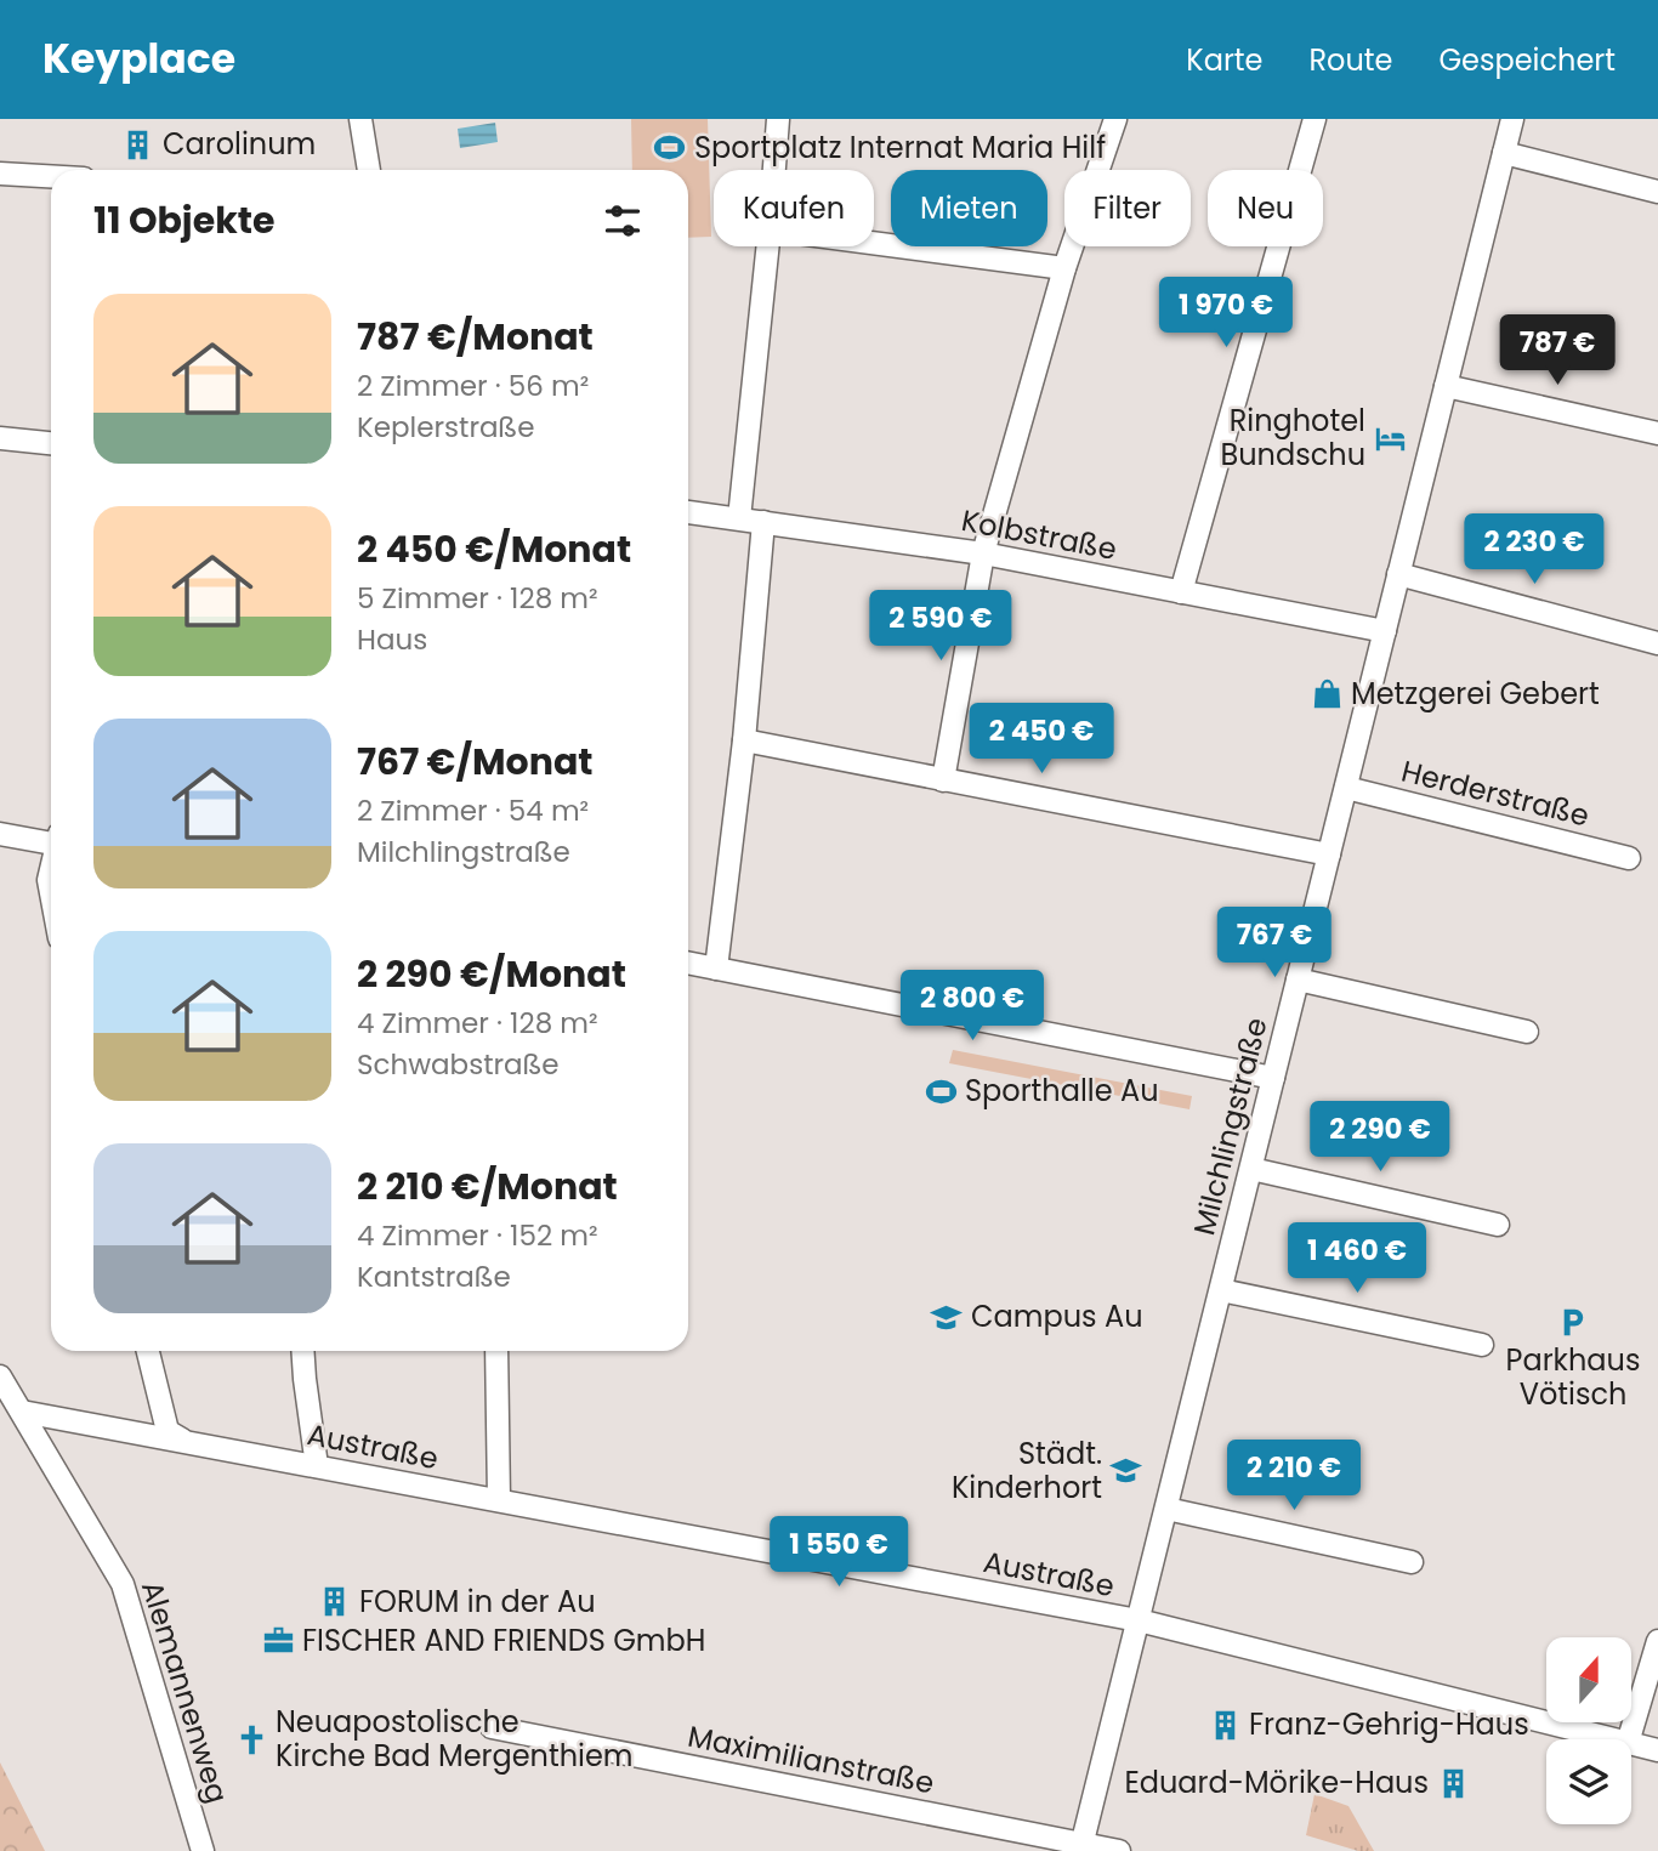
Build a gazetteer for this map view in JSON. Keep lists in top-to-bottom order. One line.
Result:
{"streets":{"street":["Kolbstraße","Herderstraße","Milchlingstraße","Austraße","Alemannenweg","Maximilianstraße"]},"crossings":[["Kolbstraße","Milchlingstraße"],["Herderstraße","Milchlingstraße"],["Milchlingstraße","Austraße"],["Milchlingstraße","Maximilianstraße"],["Austraße","Alemannenweg"]],"places":{"building":["Carolinum","FORUM in der Au","Franz-Gehrig-Haus","Eduard-Mörike-Haus"],"sports":["Sportplatz Internat Maria Hilf","Sporthalle Au"],"hotel":["Ringhotel Bundschu"],"shop":["Metzgerei Gebert"],"school or university":["Campus Au","Städt. Kinderhort"],"parking":["Parkhaus Vötisch"],"office":["FISCHER AND FRIENDS GmbH"],"church":["Neuapostolische Kirche Bad Mergenthiem"]},"north":"top","page":{"header":"Keyplace","nav":["Karte","Route","Gespeichert"],"chip":["Kaufen","Mieten","Filter","Neu"],"heading":"11 Objekte","list":[{"name":"787 €/Monat","note":"2 Zimmer · 56 m² · Keplerstraße"},{"name":"2 450 €/Monat","note":"5 Zimmer · 128 m² · Haus"},{"name":"767 €/Monat","note":"2 Zimmer · 54 m² · Milchlingstraße"},{"name":"2 290 €/Monat","note":"4 Zimmer · 128 m² · Schwabstraße"},{"name":"2 210 €/Monat","note":"4 Zimmer · 152 m² · Kantstraße"}],"price":["1 970 €","787 €","2 230 €","2 590 €","2 450 €","767 €","2 800 €","2 290 €","1 460 €","2 210 €","1 550 €"]}}
